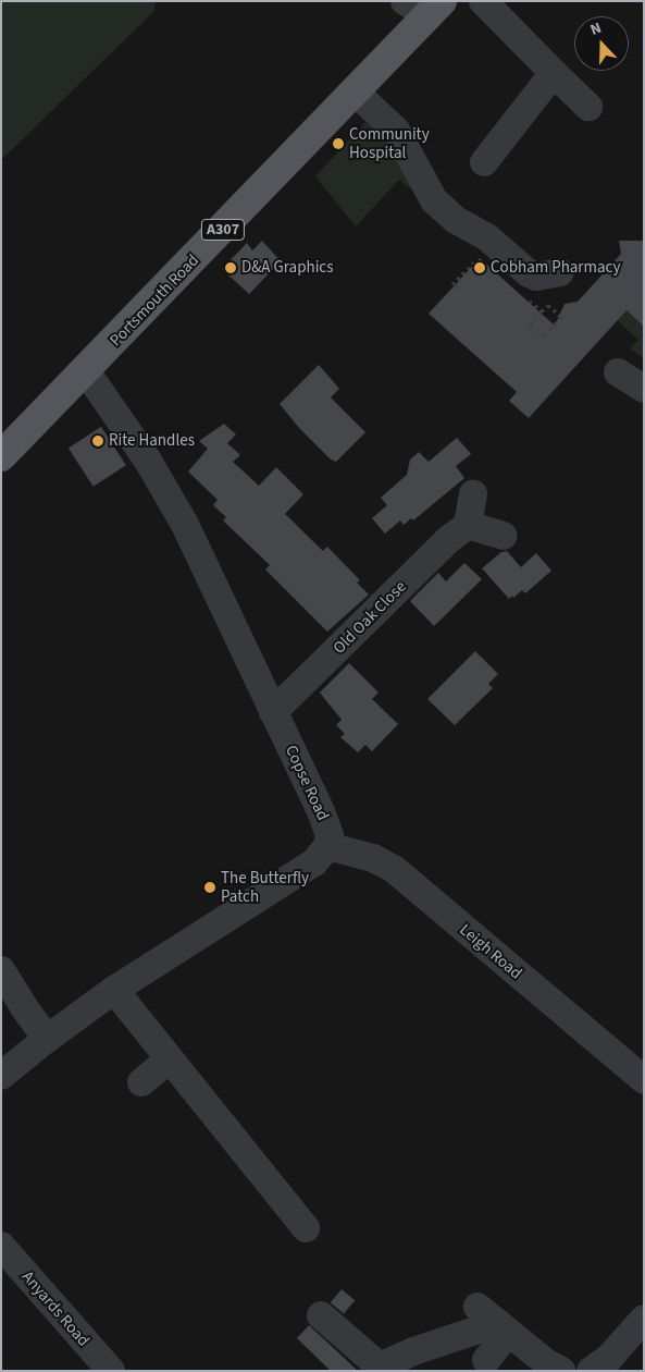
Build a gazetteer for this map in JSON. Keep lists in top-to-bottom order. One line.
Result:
{"streets":{"main road":["A307","Portsmouth Road"],"street":["Old Oak Close","Copse Road","Leigh Road","Anyards Road"]},"crossings":[["Portsmouth Road","Copse Road"],["Old Oak Close","Copse Road"],["Copse Road","Leigh Road"]],"places":["Community Hospital","D&A Graphics","Cobham Pharmacy","Rite Handles","The Butterfly Patch"],"north":"top"}
